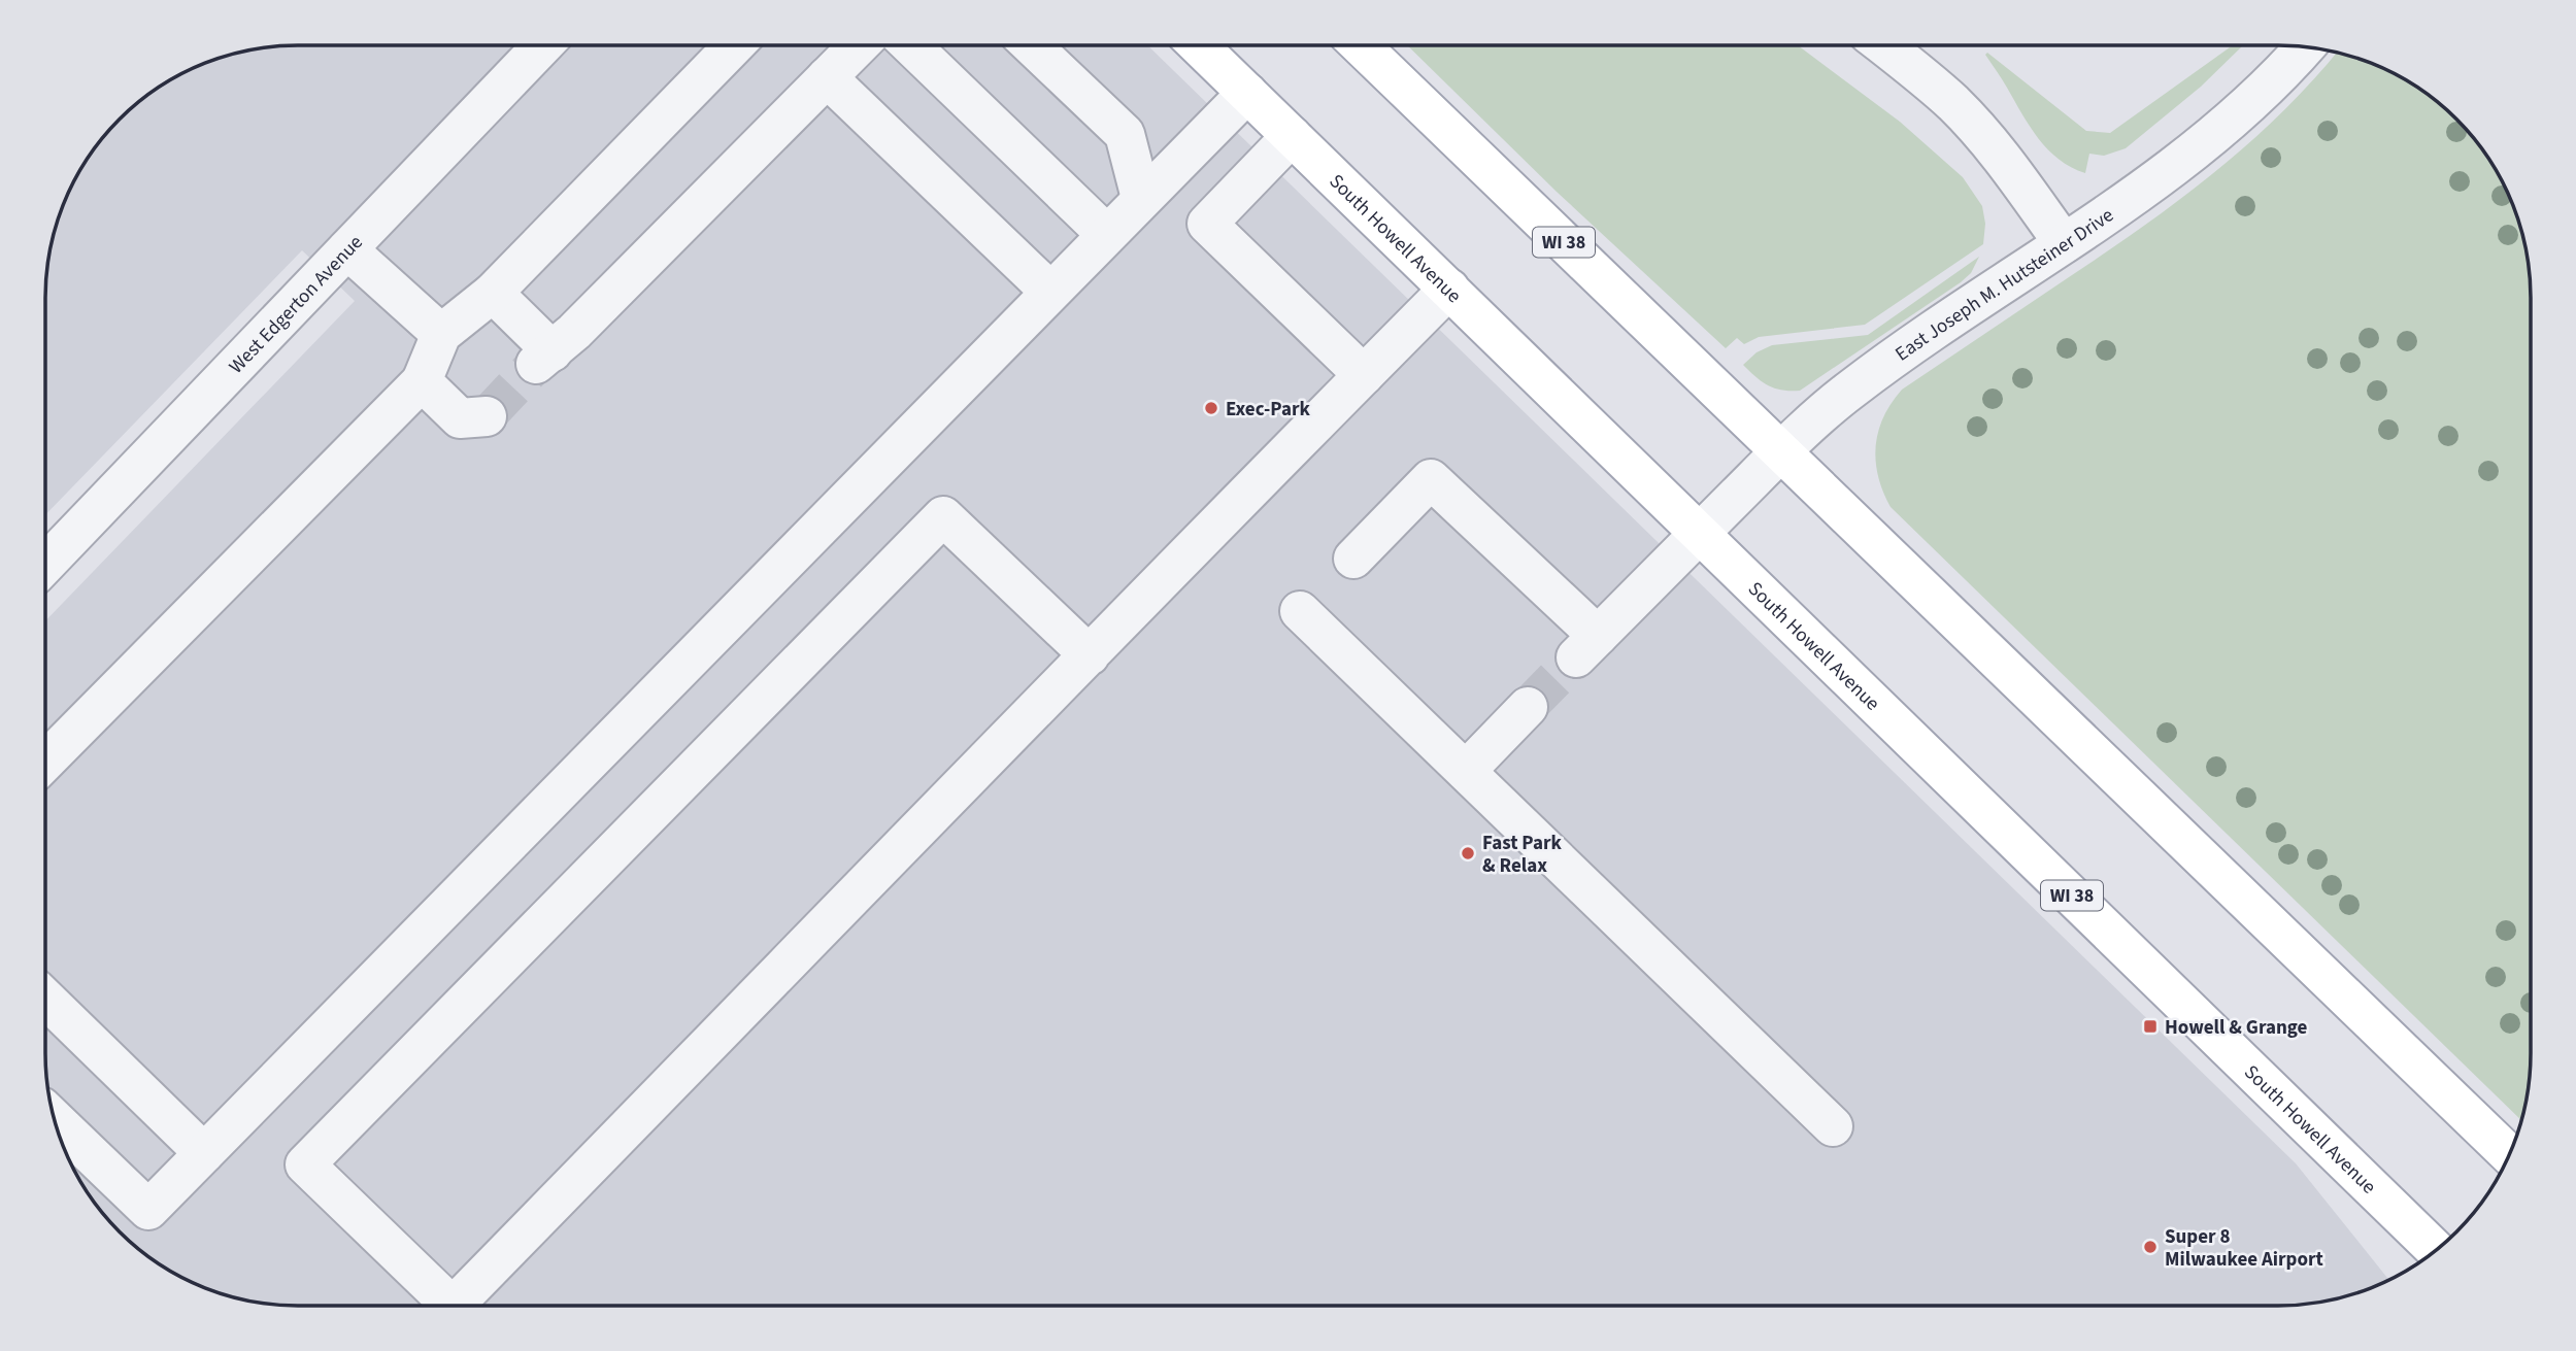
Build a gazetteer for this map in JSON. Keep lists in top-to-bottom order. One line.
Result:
{"streets":{"main road":["South Howell Avenue","WI 38"],"street":["East Joseph M. Hutsteiner Drive","West Edgerton Avenue"]},"crossings":[["South Howell Avenue","East Joseph M. Hutsteiner Drive"],["WI 38","East Joseph M. Hutsteiner Drive"]],"places":{"other":["Exec-Park","Fast Park & Relax","Super 8 Milwaukee Airport"],"transit":["Howell & Grange"]}}
